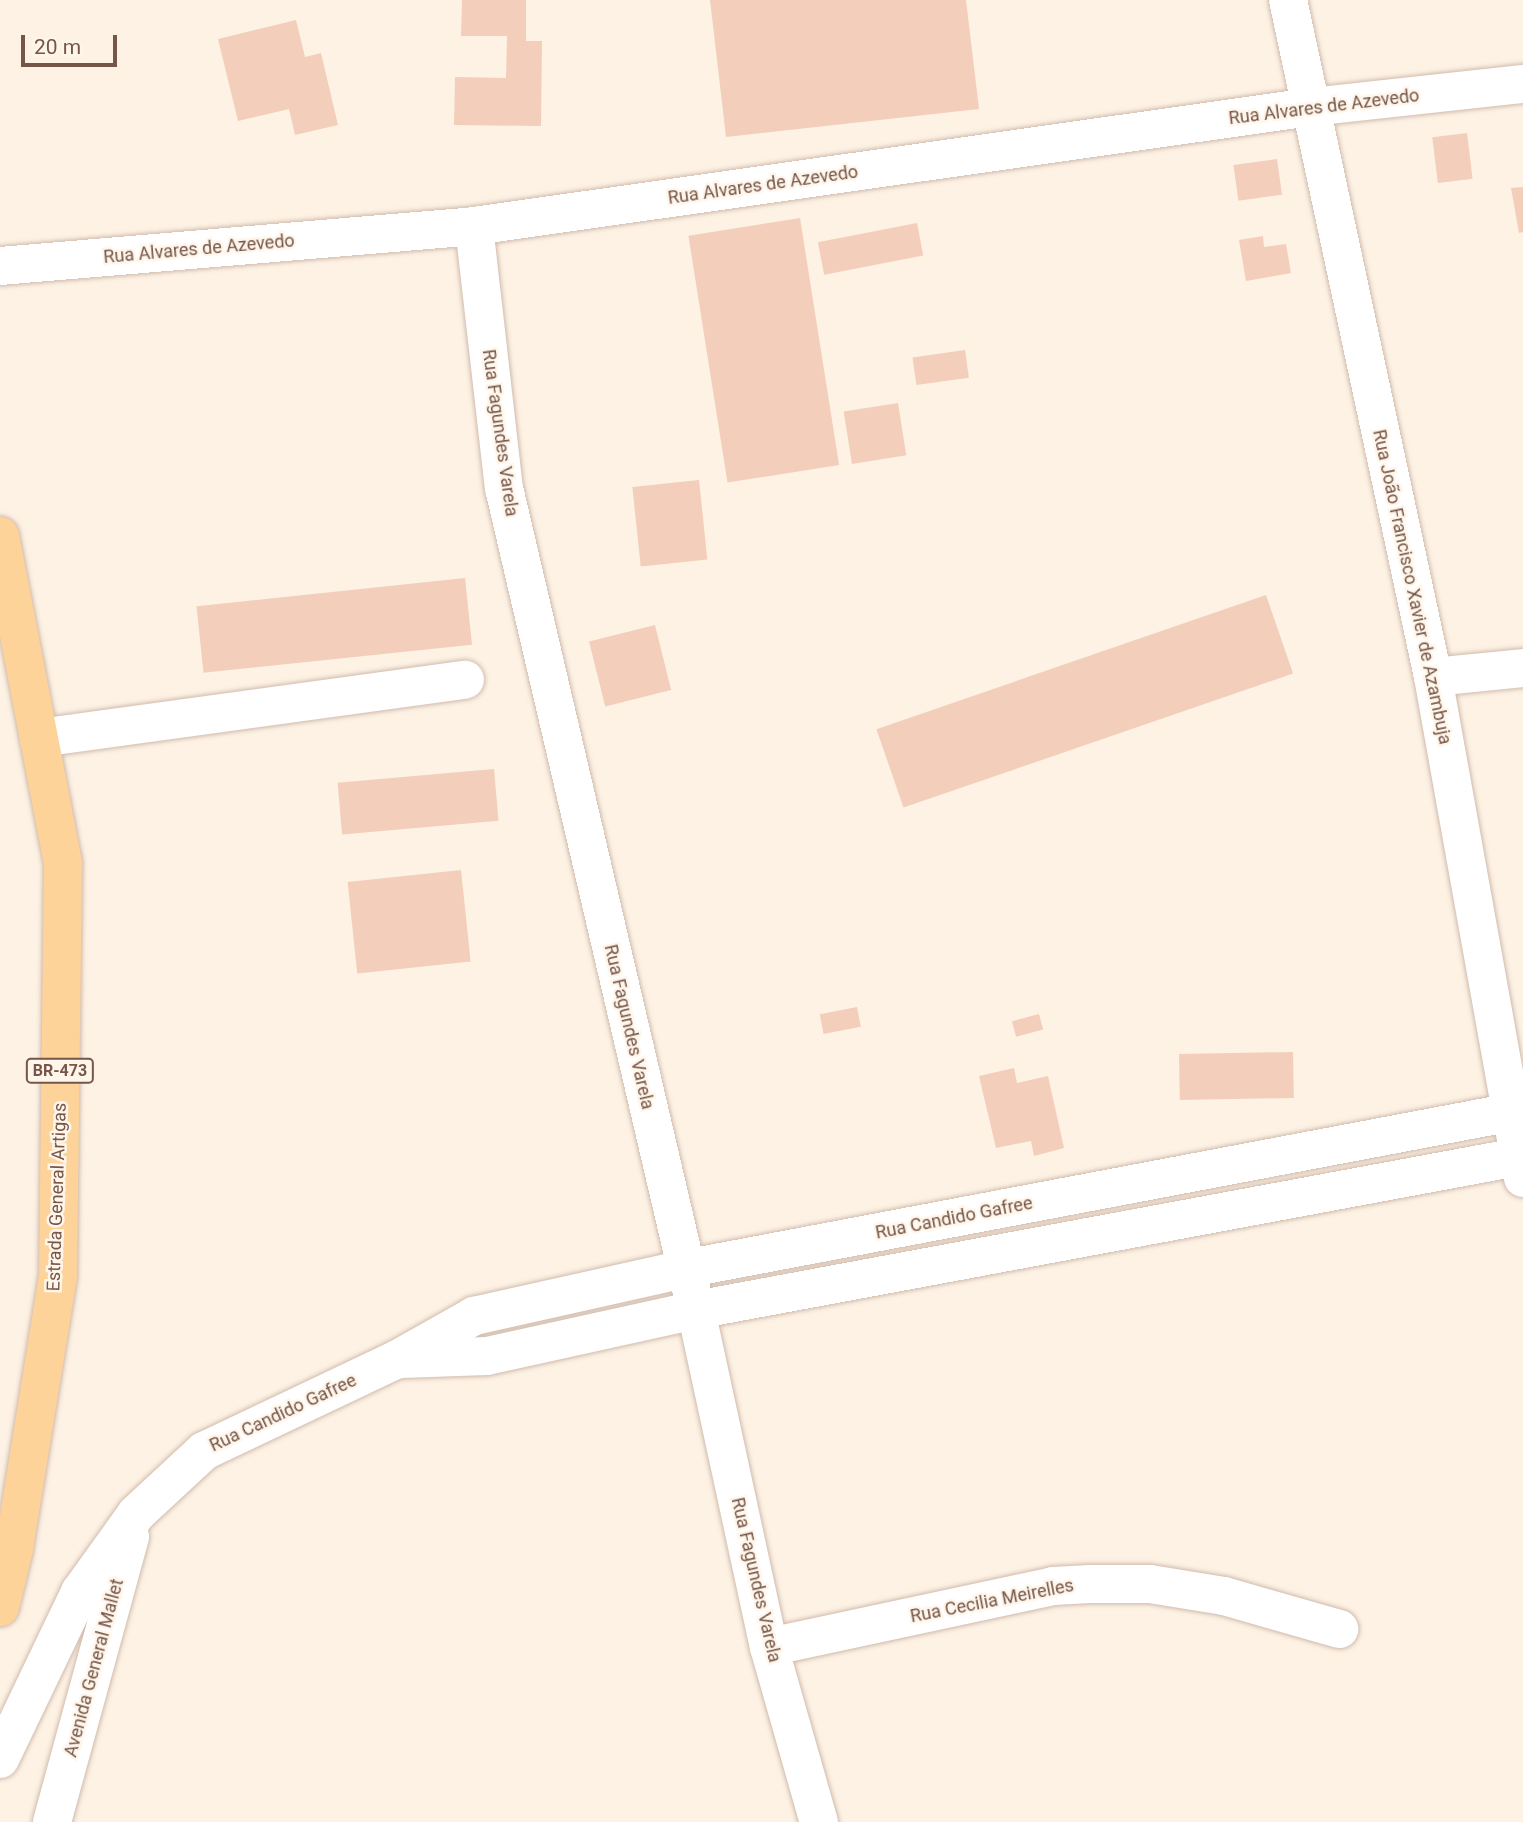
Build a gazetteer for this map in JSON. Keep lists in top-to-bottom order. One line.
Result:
{"streets":{"main road":["BR-473","Estrada General Artigas"],"street":["Rua Alvares de Azevedo","Rua Fagundes Varela","Rua João Francisco Xavier de Azambuja","Rua Candido Gafree","Rua Cecilia Meirelles","Avenida General Mallet"]},"crossings":[["Rua Alvares de Azevedo","Rua Fagundes Varela"],["Rua Alvares de Azevedo","Rua João Francisco Xavier de Azambuja"],["Rua Fagundes Varela","Rua Candido Gafree"],["Rua Fagundes Varela","Rua Cecilia Meirelles"],["Rua João Francisco Xavier de Azambuja","Rua Candido Gafree"],["Rua Candido Gafree","Avenida General Mallet"]],"scale_bar":"20 m"}
